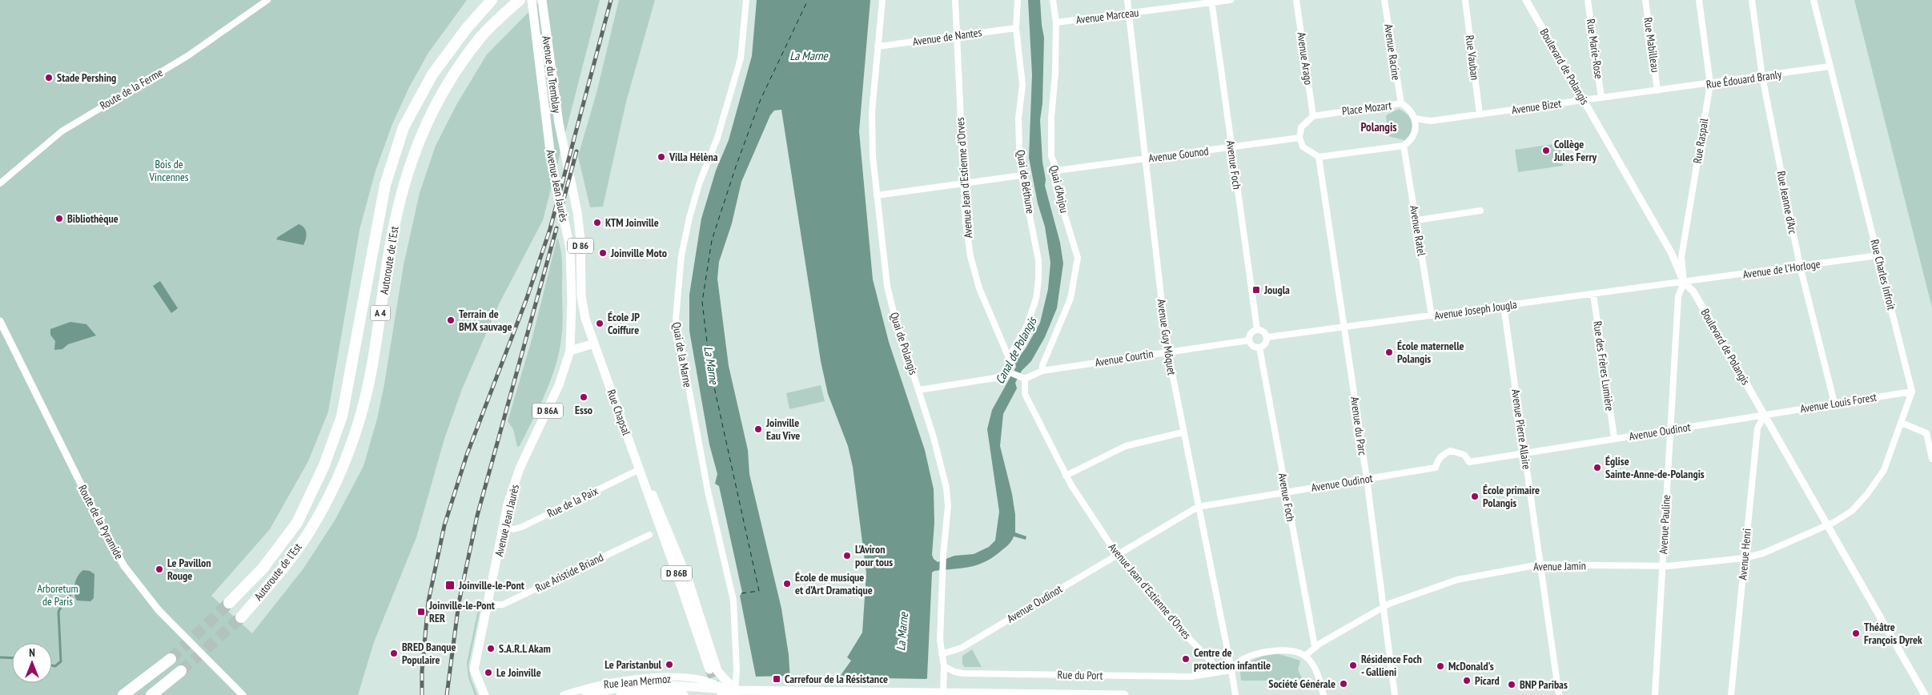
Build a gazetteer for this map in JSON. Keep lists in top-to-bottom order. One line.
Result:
{"streets":{"highway":["Autoroute de l’Est","A 4"],"main road":["Avenue du Tremblay","Avenue Jean Jaurès","D 86","D 86A","Rue Chapsal","D 86B"],"street":["Avenue Marceau","Avenue de Nantes","Rue Mabilleau","Rue Marie-Rose","Avenue Racine","Rue Vauban","Avenue Arago","Boulevard de Polangis","Rue Édouard Branly","Route de la Ferme","Avenue Bizet","Place Mozart","Rue Raspail","Avenue Gounod","Avenue Foch","Avenue Jean d'Estienne d'Orves","Quai de Béthune","Quai d'Anjou","Rue Jeanne d'Arc","Avenue Ratel","Avenue de l'Horloge","Rue Charles Infroit","Avenue Joseph Jougla","Avenue Guy Môquet","Quai de Polangis","Quai de la Marne","Avenue Courtin","Rue des Frères Lumière","Avenue Louis Forest","Avenue du Parc","Avenue Pierre Allaire","Avenue Oudinot","Rue de la Paix","Route de la Pyramide","Avenue Pauline","Avenue Henri","Avenue Jamin","Rue Aristide Briand","Rue du Port","Rue Jean Mermoz"]},"crossings":[["Avenue Marceau","Avenue Foch"],["Avenue Marceau","Quai d'Anjou"],["Avenue Marceau","Avenue Guy Môquet"],["Avenue de Nantes","Avenue Jean d'Estienne d'Orves"],["Avenue de Nantes","Quai de Béthune"],["Avenue de Nantes","Quai de Polangis"],["Rue Mabilleau","Rue Édouard Branly"],["Rue Mabilleau","Avenue Bizet"],["Rue Marie-Rose","Avenue Bizet"],["Avenue Racine","Place Mozart"],["Rue Vauban","Avenue Bizet"],["Avenue Arago","Place Mozart"],["Boulevard de Polangis","Avenue Bizet"],["Boulevard de Polangis","Rue Raspail"],["Boulevard de Polangis","Avenue de l'Horloge"],["Boulevard de Polangis","Avenue Joseph Jougla"],["Boulevard de Polangis","Avenue Louis Forest"],["Boulevard de Polangis","Avenue Oudinot"],["Boulevard de Polangis","Avenue Pauline"],["Boulevard de Polangis","Avenue Henri"],["Boulevard de Polangis","Avenue Jamin"],["Avenue du Tremblay","Avenue Jean Jaurès"],["Avenue du Tremblay","Rue Chapsal"],["Rue Édouard Branly","Avenue Bizet"],["Rue Édouard Branly","Rue Raspail"],["Rue Édouard Branly","Rue Jeanne d'Arc"],["Rue Édouard Branly","Rue Charles Infroit"],["Avenue Bizet","Place Mozart"],["Rue Raspail","Avenue de l'Horloge"],["Rue Raspail","Avenue Joseph Jougla"],["Rue Raspail","Avenue Pauline"],["Avenue Gounod","Avenue Foch"],["Avenue Gounod","Quai d'Anjou"],["Avenue Gounod","Avenue Guy Môquet"],["Avenue Foch","Avenue Joseph Jougla"],["Avenue Foch","Avenue Courtin"],["Avenue Foch","Avenue Oudinot"],["Avenue Foch","Avenue Jamin"],["Avenue Jean d'Estienne d'Orves","Quai de Béthune"],["Avenue Jean d'Estienne d'Orves","Avenue Courtin"],["Avenue Jean d'Estienne d'Orves","Avenue Oudinot"],["Avenue Jean d'Estienne d'Orves","Rue du Port"],["Avenue Jean Jaurès","Rue de la Paix"],["Avenue Jean Jaurès","Rue Aristide Briand"],["Quai d'Anjou","Avenue Courtin"],["Rue Jeanne d'Arc","Avenue de l'Horloge"],["Rue Jeanne d'Arc","Avenue Louis Forest"],["Avenue Ratel","Avenue Joseph Jougla"],["Avenue de l'Horloge","Rue Charles Infroit"],["Avenue de l'Horloge","Avenue Joseph Jougla"],["Avenue de l'Horloge","Avenue Pauline"],["Rue Charles Infroit","Avenue Louis Forest"],["Avenue Joseph Jougla","Avenue Courtin"],["Avenue Joseph Jougla","Rue des Frères Lumière"],["Avenue Joseph Jougla","Avenue du Parc"],["Avenue Joseph Jougla","Avenue Pierre Allaire"],["Avenue Joseph Jougla","Avenue Pauline"],["Avenue Guy Môquet","Avenue Courtin"],["Avenue Guy Môquet","Avenue Oudinot"],["Avenue Guy Môquet","Rue du Port"],["Quai de Polangis","Avenue Oudinot"],["Quai de Polangis","Rue du Port"],["Quai de la Marne","Rue Jean Mermoz"],["Rue des Frères Lumière","Avenue Oudinot"],["Avenue Louis Forest","Avenue Oudinot"],["Avenue Louis Forest","Avenue Henri"],["Rue Chapsal","Rue de la Paix"],["Avenue du Parc","Avenue Oudinot"],["Avenue du Parc","Avenue Jamin"],["Avenue Pierre Allaire","Avenue Oudinot"],["Avenue Pierre Allaire","Avenue Jamin"],["Avenue Oudinot","Avenue Pauline"],["Avenue Oudinot","Avenue Henri"],["Avenue Pauline","Avenue Jamin"],["Avenue Henri","Avenue Jamin"]],"districts":["Polangis"],"water":["La Marne","Canal de Polangis"],"parks":["Bois de Vincennes","Arboretum de Paris"],"places":{"other":["Stade Pershing","Collège Jules Ferry","Villa Hélèna","Bibliothèque","KTM Joinville","Joinville Moto","Terrain de BMX sauvage","École JP Coiffure","École maternelle Polangis","Esso","Joinville Eau Vive","Église Sainte-Anne-de-Polangis","École primaire Polangis","L'Aviron pour tous","Le Pavillon Rouge","École de musique et d’Art Dramatique","Théâtre François Dyrek","S.A.R.L Akam","BRED Banque Populaire","Centre de protection infantile","Le Paristanbul","Résidence Foch - Gallieni","McDonald's","Le Joinville","Picard","Société Générale","BNP Paribas"],"transit":["Jougla","Joinville-le-Pont","Joinville-le-Pont RER","Carrefour de la Résistance"]},"north":"top"}
